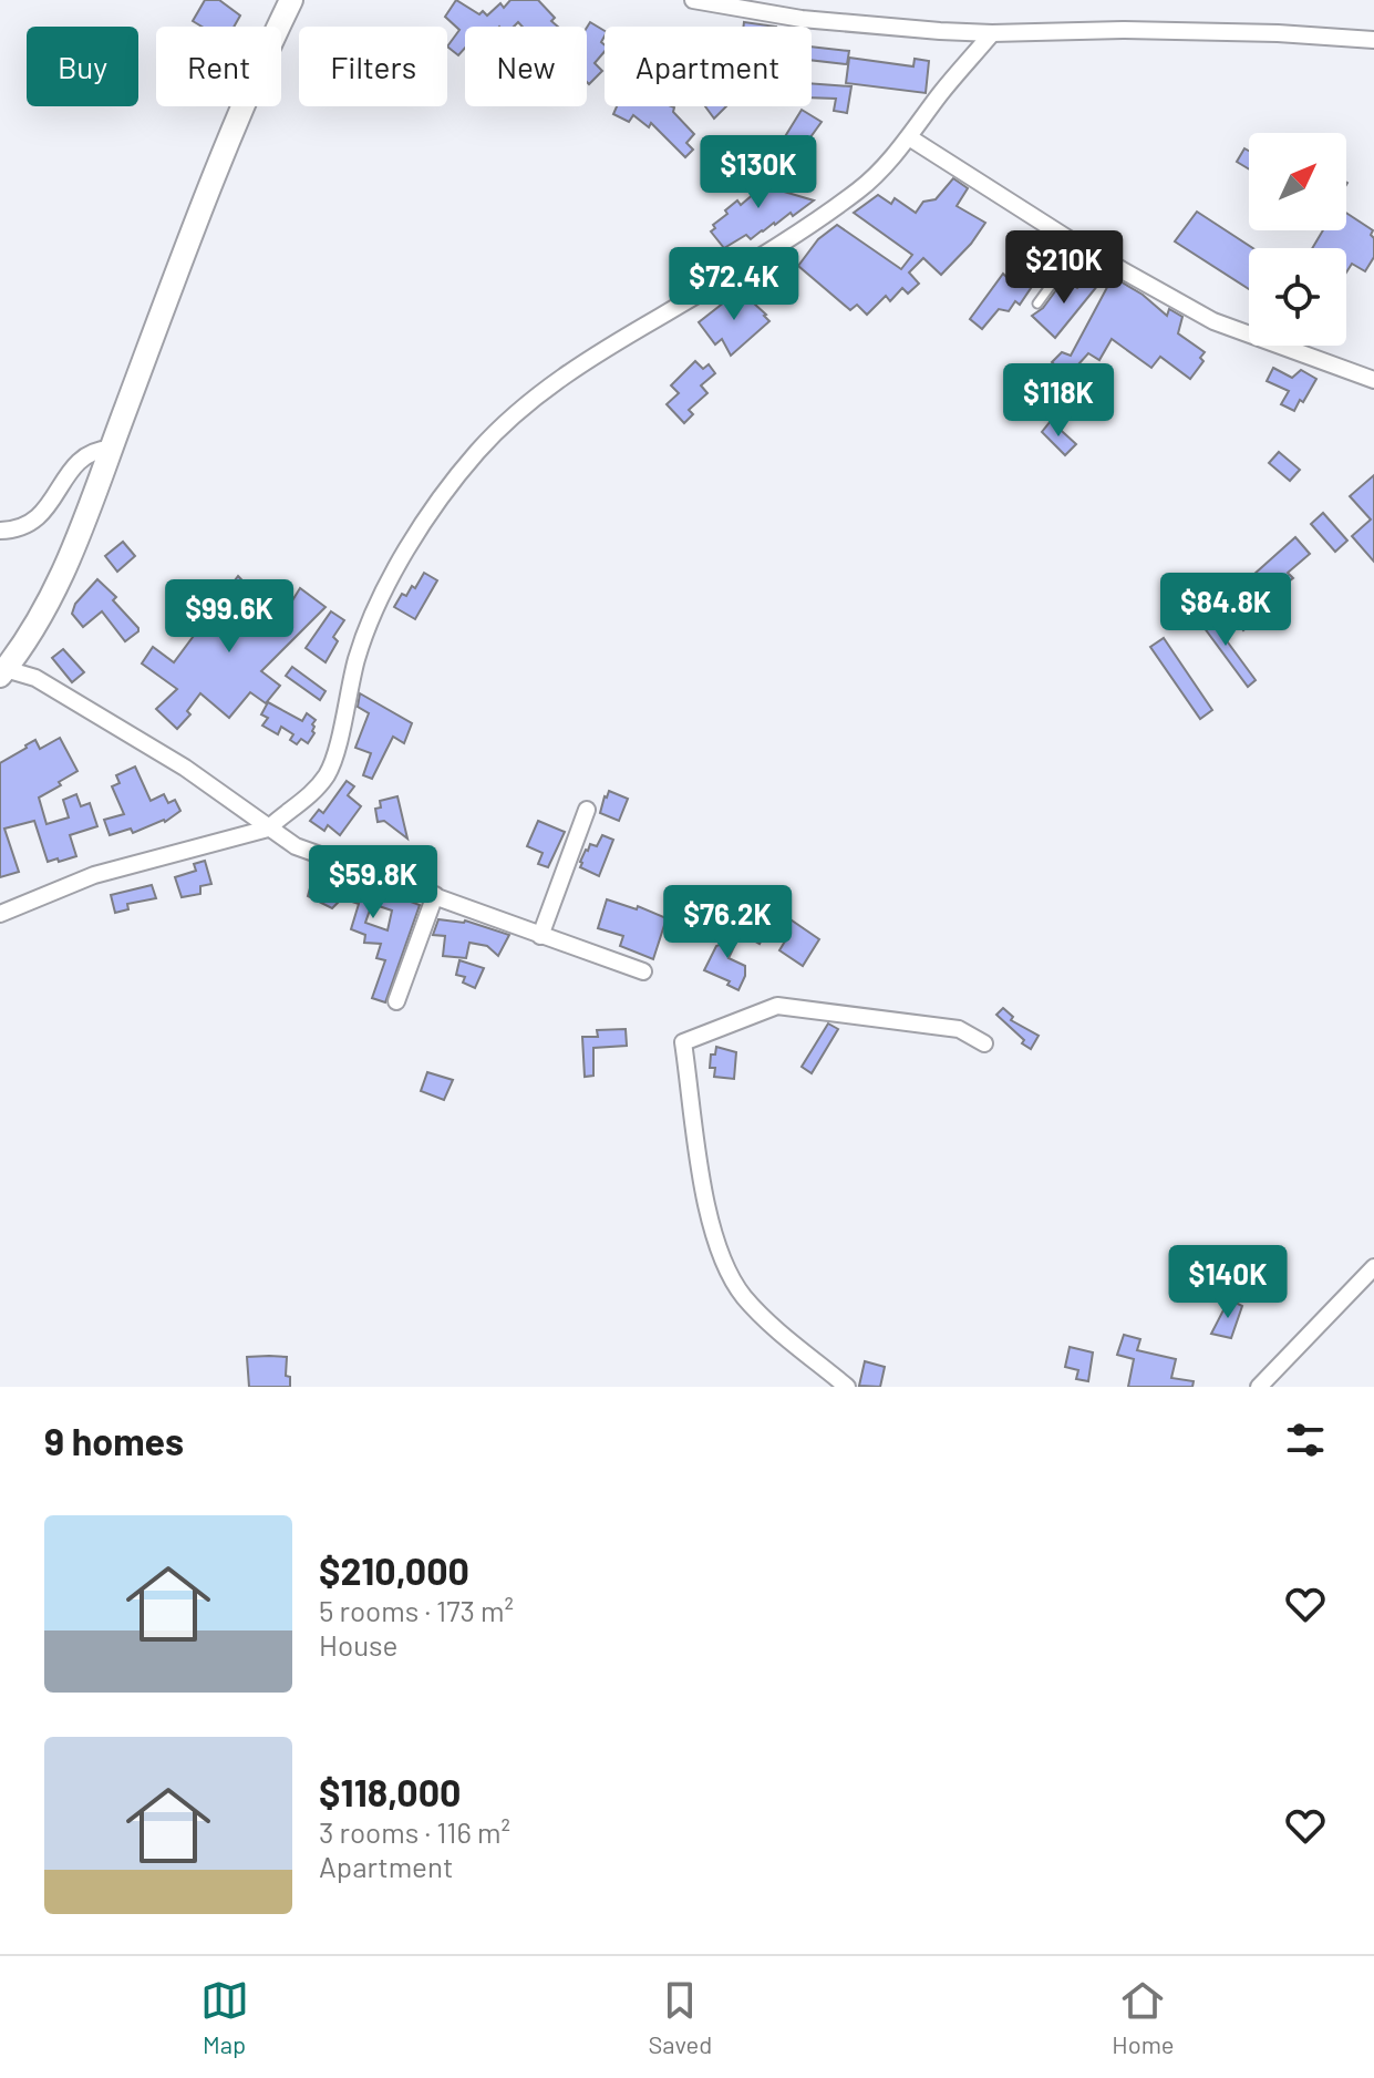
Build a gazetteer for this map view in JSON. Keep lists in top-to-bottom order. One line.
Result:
{"north":"top right","page":{"chip":["Buy","Rent","Filters","New","Apartment"],"price":["$130K","$210K","$72.4K","$118K","$84.8K","$99.6K","$59.8K","$76.2K","$140K"],"heading":"9 homes","list":[{"name":"$210,000","note":"5 rooms · 173 m² · House"},{"name":"$118,000","note":"3 rooms · 116 m² · Apartment"}],"tabs":["Map","Saved","Home"]}}
